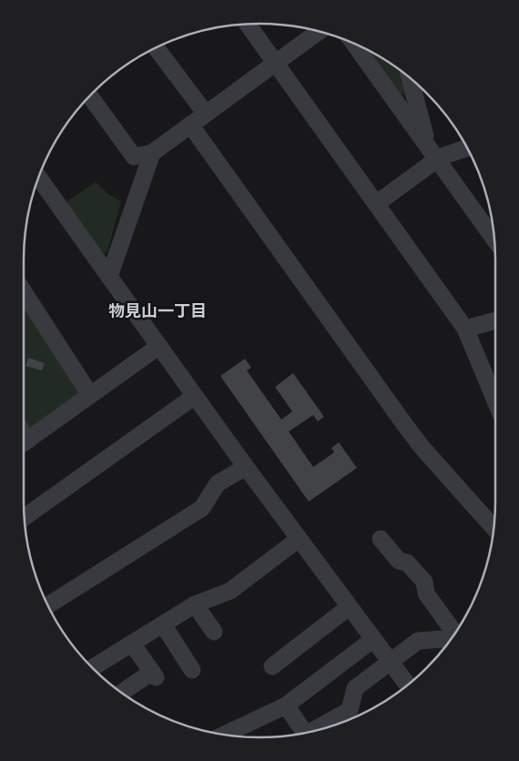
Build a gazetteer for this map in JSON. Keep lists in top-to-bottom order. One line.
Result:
{"districts":["物見山一丁目"]}
